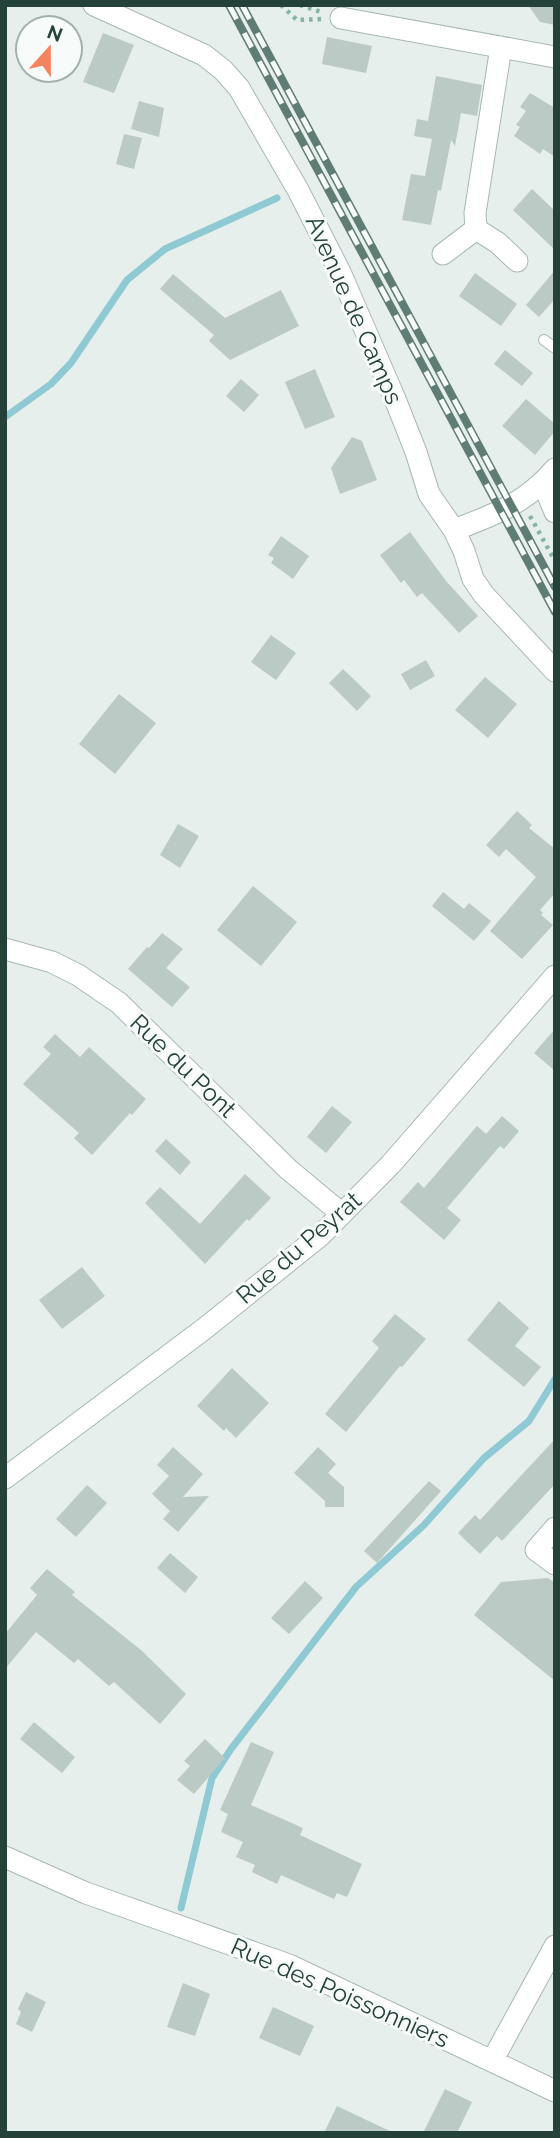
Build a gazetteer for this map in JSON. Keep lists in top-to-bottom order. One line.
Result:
{"streets":{"street":["Avenue de Camps","Rue du Pont","Rue du Peyrat","Rue des Poissonniers"]},"crossings":[["Rue du Pont","Rue du Peyrat"]],"north":"top"}
